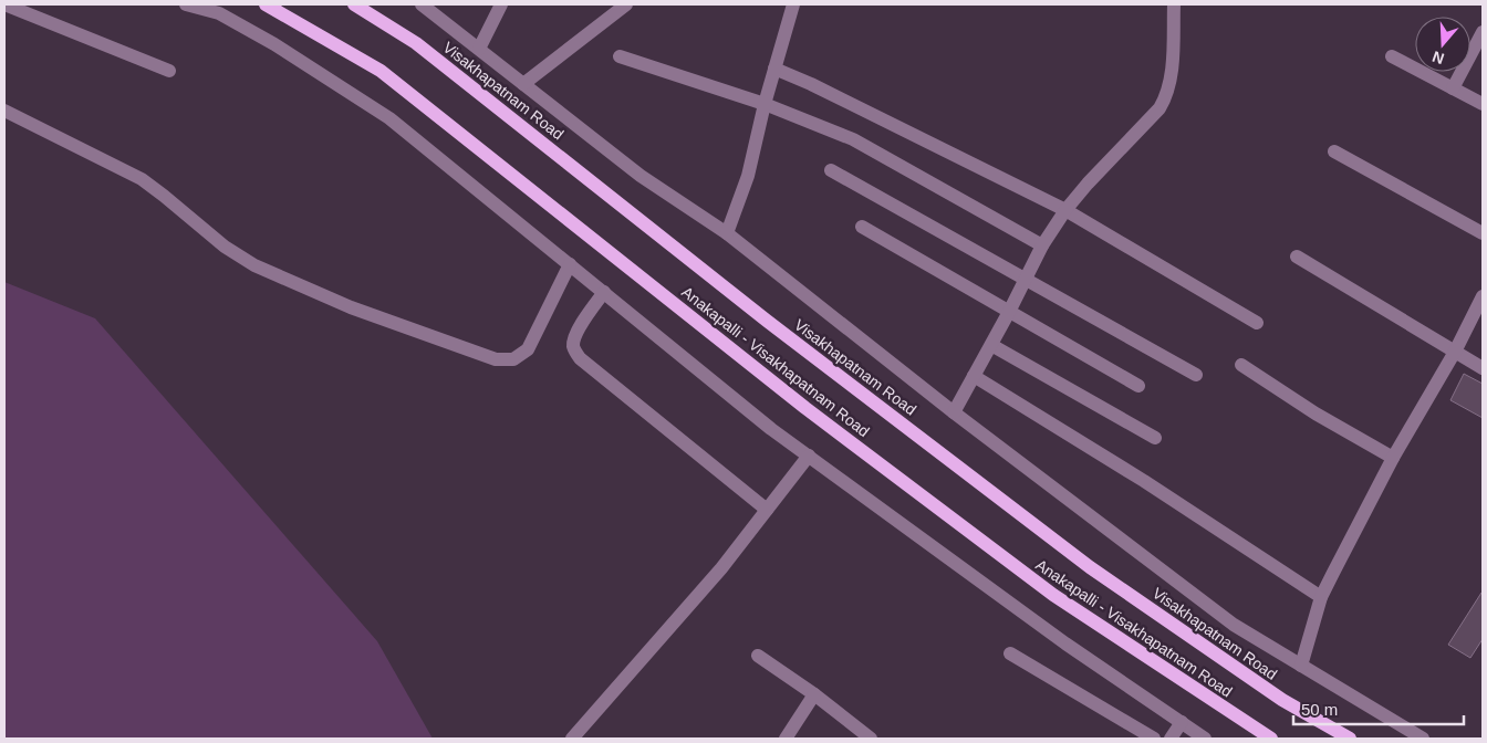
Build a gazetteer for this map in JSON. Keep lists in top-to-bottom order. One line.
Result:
{"streets":{"main road":["Visakhapatnam Road","Anakapalli - Visakhapatnam Road"]},"scale_bar":"50 m","north":"bottom"}
